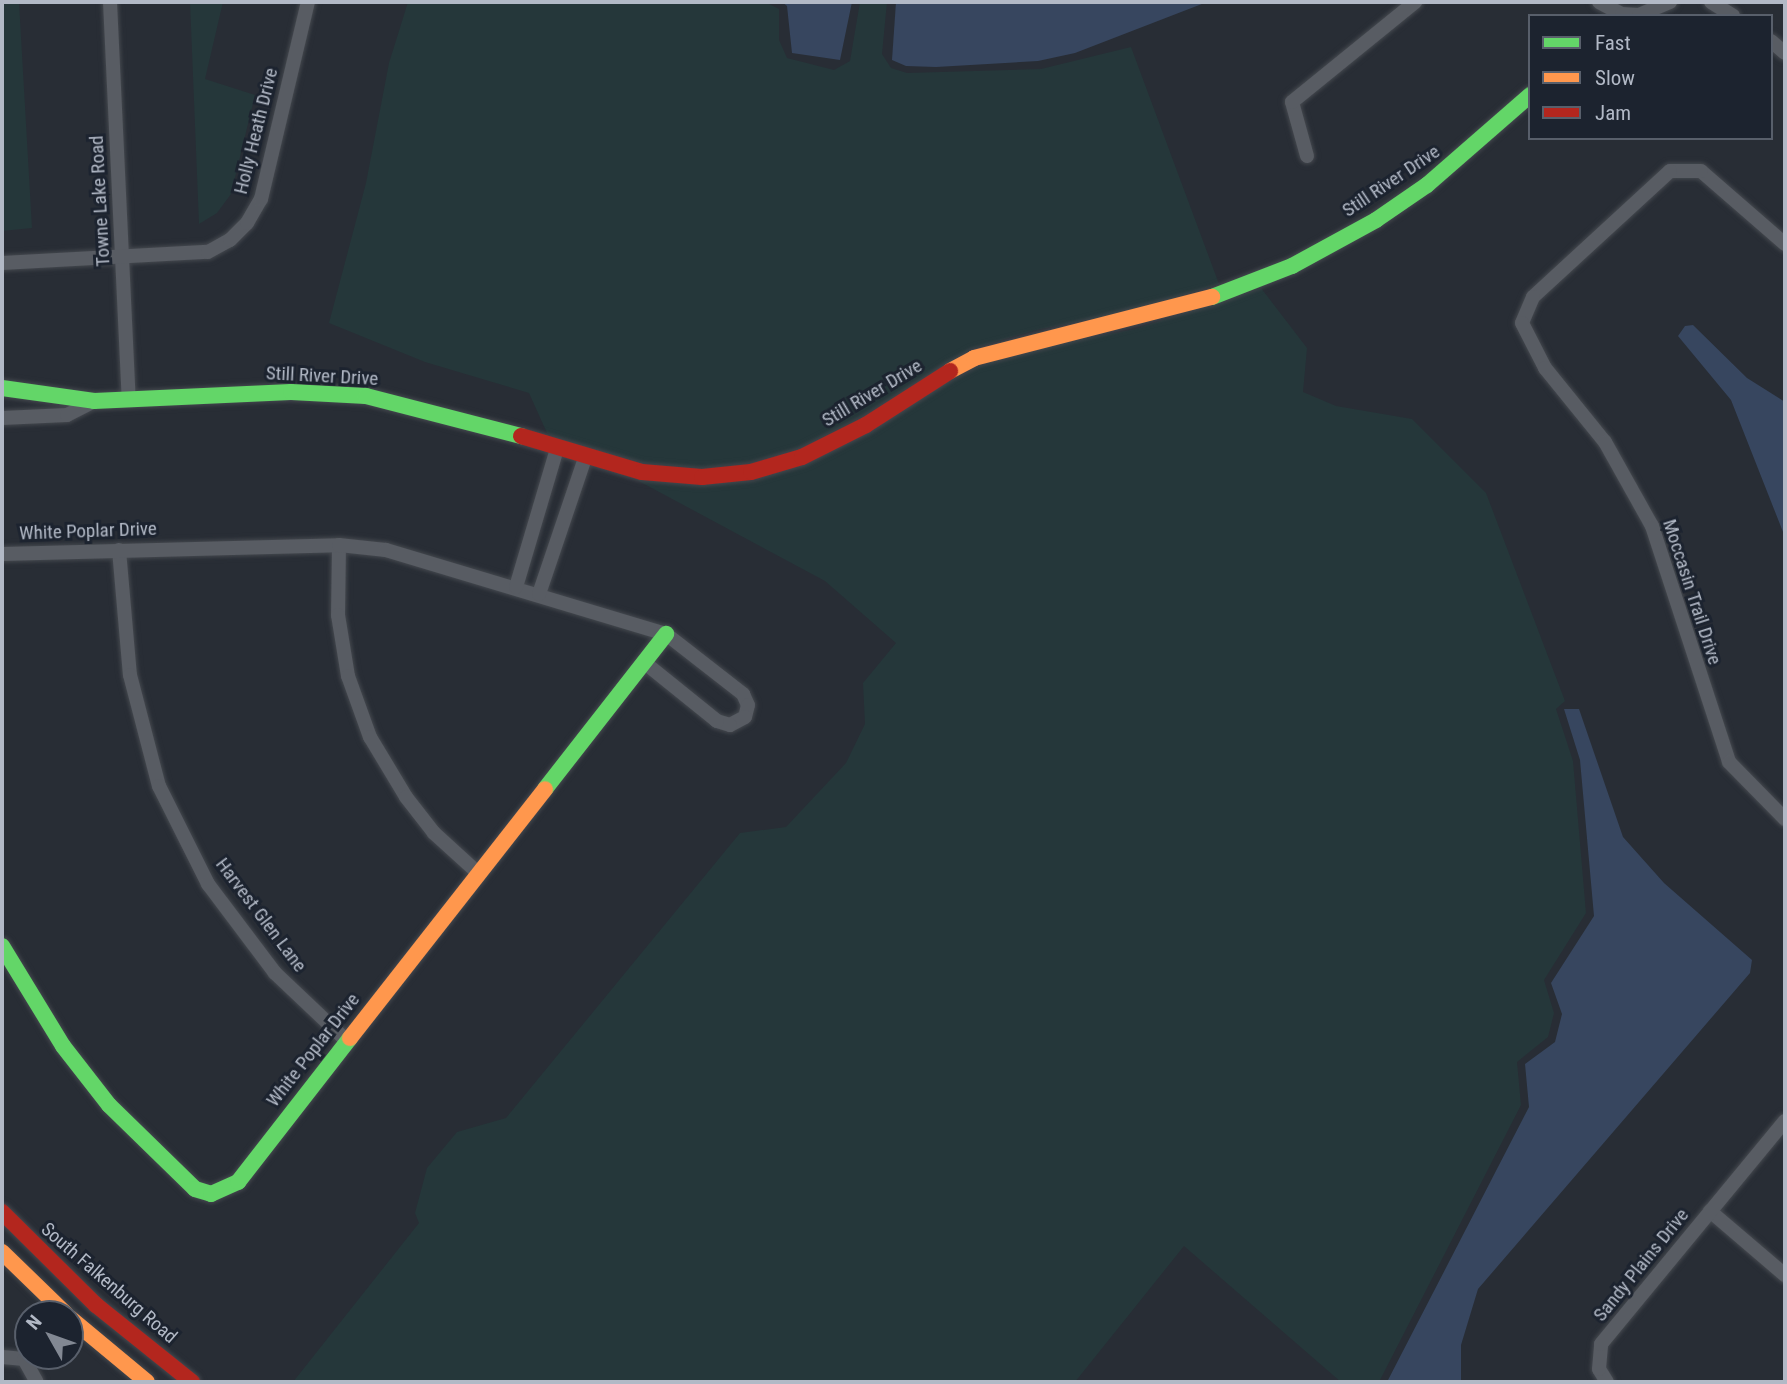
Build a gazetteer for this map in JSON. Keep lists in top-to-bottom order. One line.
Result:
{"streets":{"street":["Holly Heath Drive","Still River Drive","Towne Lake Road","White Poplar Drive","Moccasin Trail Drive","Harvest Glen Lane","Sandy Plains Drive","South Falkenburg Road"]},"crossings":[["Holly Heath Drive","Towne Lake Road"],["Still River Drive","Towne Lake Road"],["White Poplar Drive","Harvest Glen Lane"]],"legend":["Fast","Slow","Jam"],"north":"top left"}
